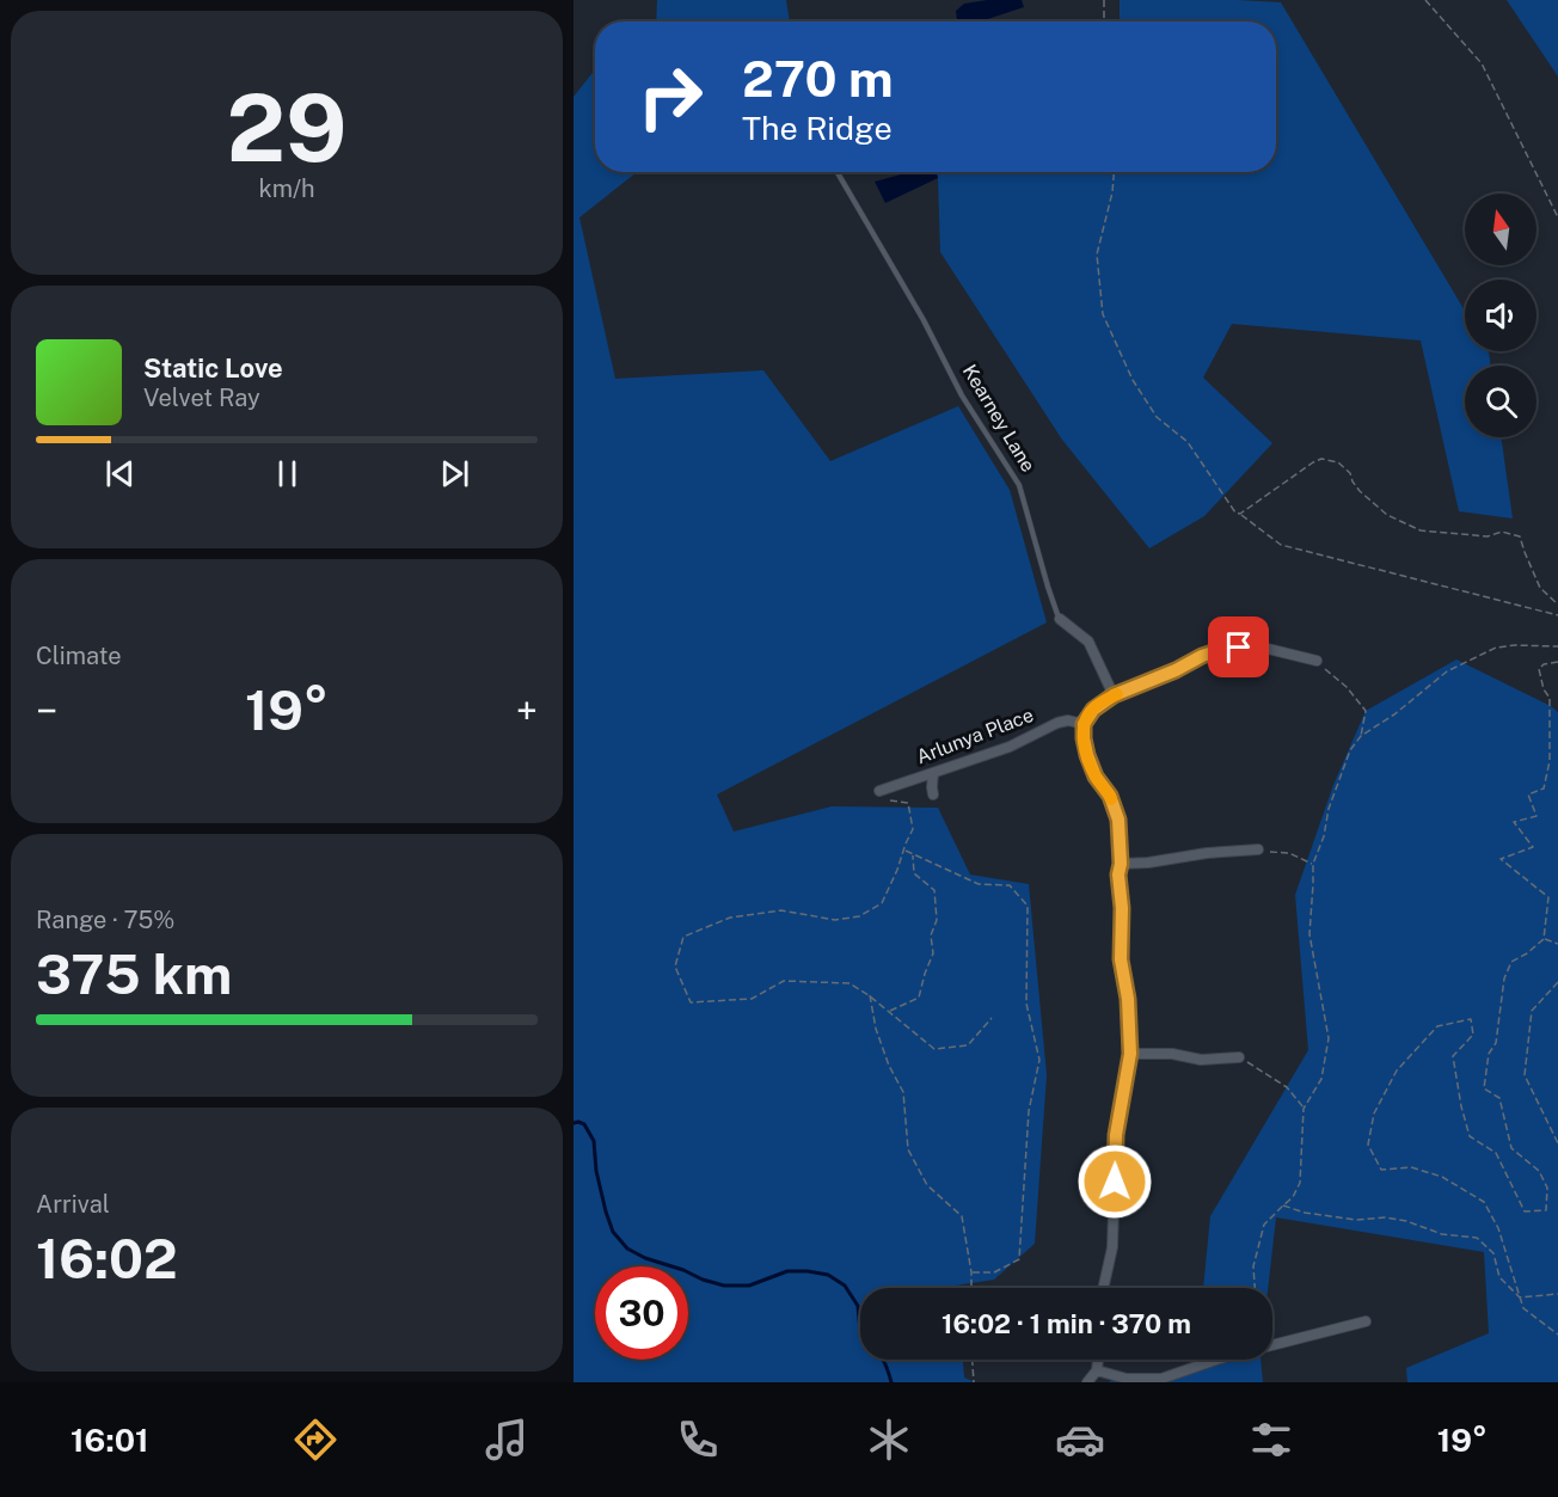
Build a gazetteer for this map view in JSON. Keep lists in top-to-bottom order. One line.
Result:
{"streets":{"street":["Kearney Lane","Arlunya Place"]},"north":"top","page":{"tile":[["29","km/h"],"Climate",["Range · 75%","375 km"],["Arrival","16:02"]],"turn":["270 m","The Ridge"],"song":["Static Love","Velvet Ray"],"heat":["−","19°","+"],"limit":"30","trip":"16:02 · 1 min · 370 m","tabs":["16:01","19°"]}}
